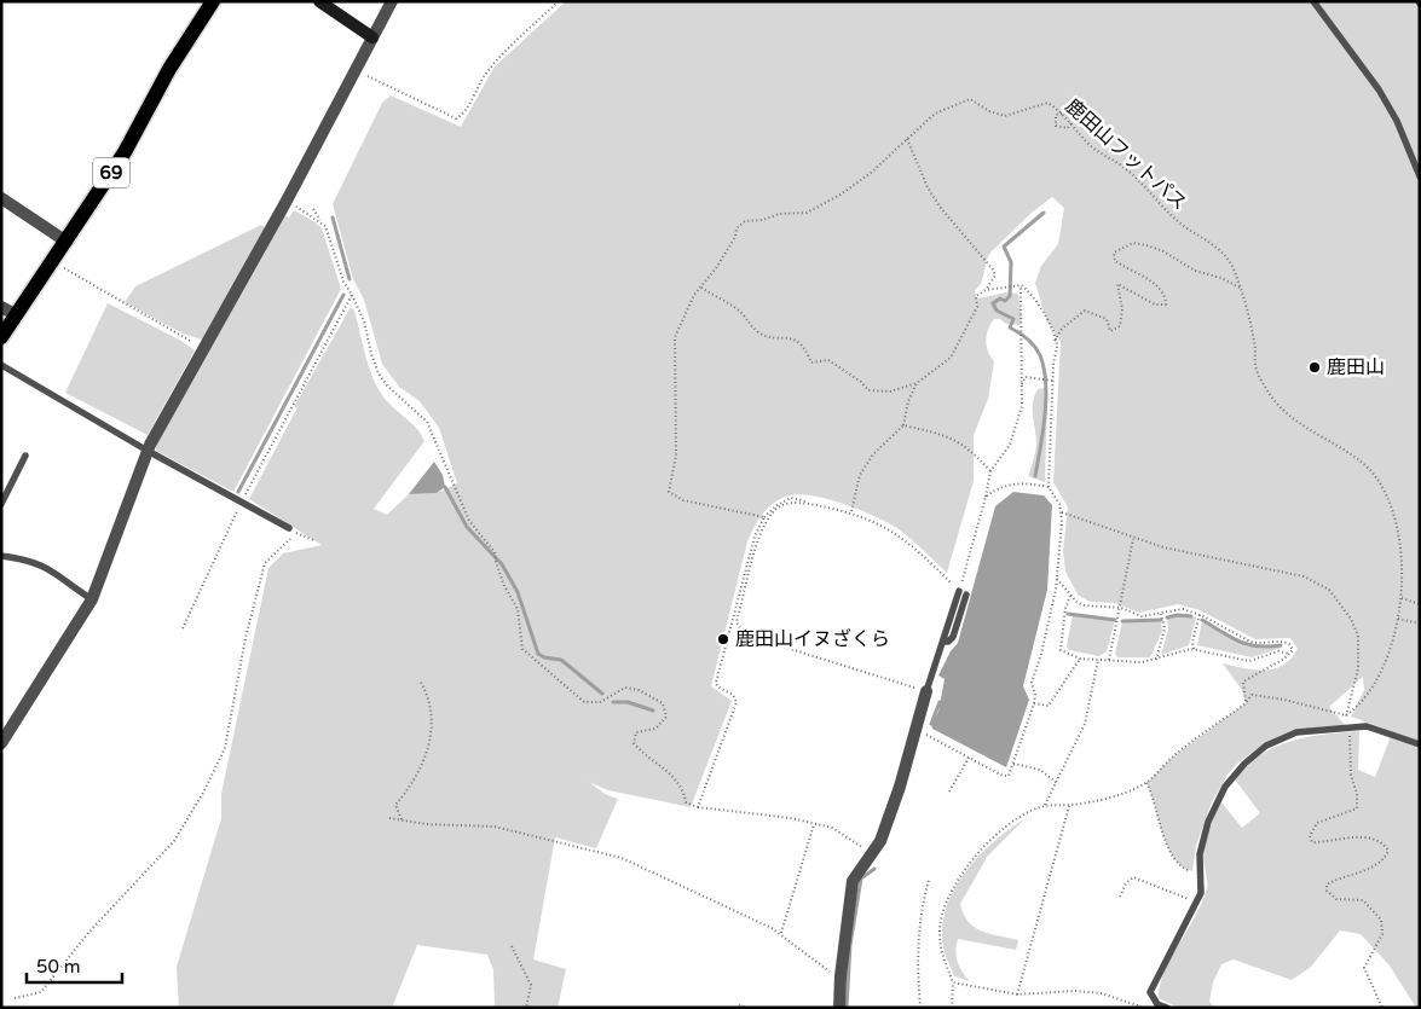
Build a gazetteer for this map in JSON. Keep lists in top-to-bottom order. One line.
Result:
{"streets":{"main road":["69"],"path":["鹿田山フットパス"]},"places":["鹿田山","鹿田山イヌざくら"],"scale_bar":"50 m"}
